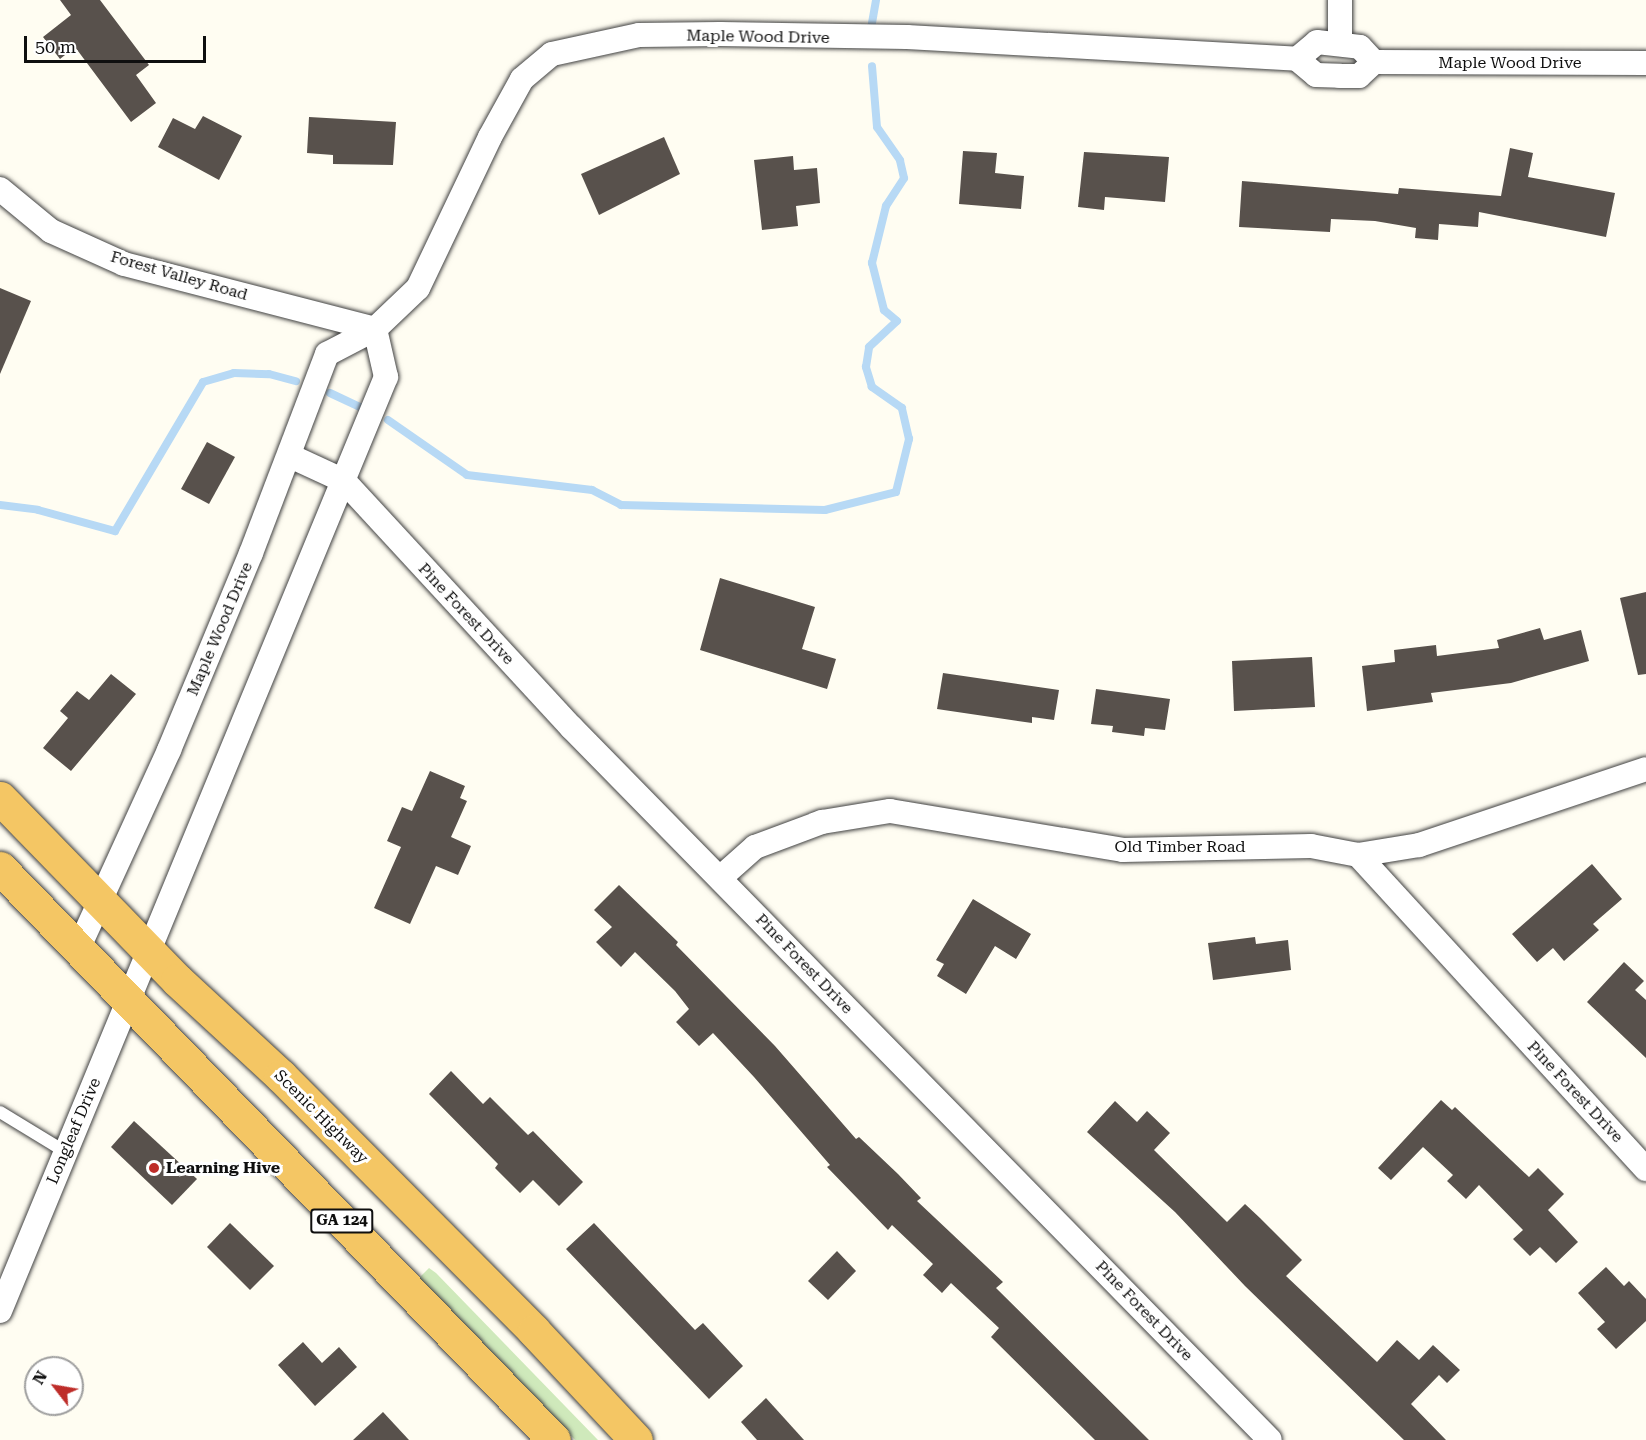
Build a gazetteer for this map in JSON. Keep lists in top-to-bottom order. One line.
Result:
{"streets":{"highway":["Scenic Highway","GA 124"],"street":["Maple Wood Drive","Forest Valley Road","Pine Forest Drive","Old Timber Road","Longleaf Drive"]},"crossings":[["Maple Wood Drive","Forest Valley Road"],["Maple Wood Drive","Scenic Highway"],["Maple Wood Drive","GA 124"],["Pine Forest Drive","Old Timber Road"],["Scenic Highway","Longleaf Drive"],["Longleaf Drive","GA 124"]],"places":["Learning Hive"],"scale_bar":"50 m","north":"top left"}
